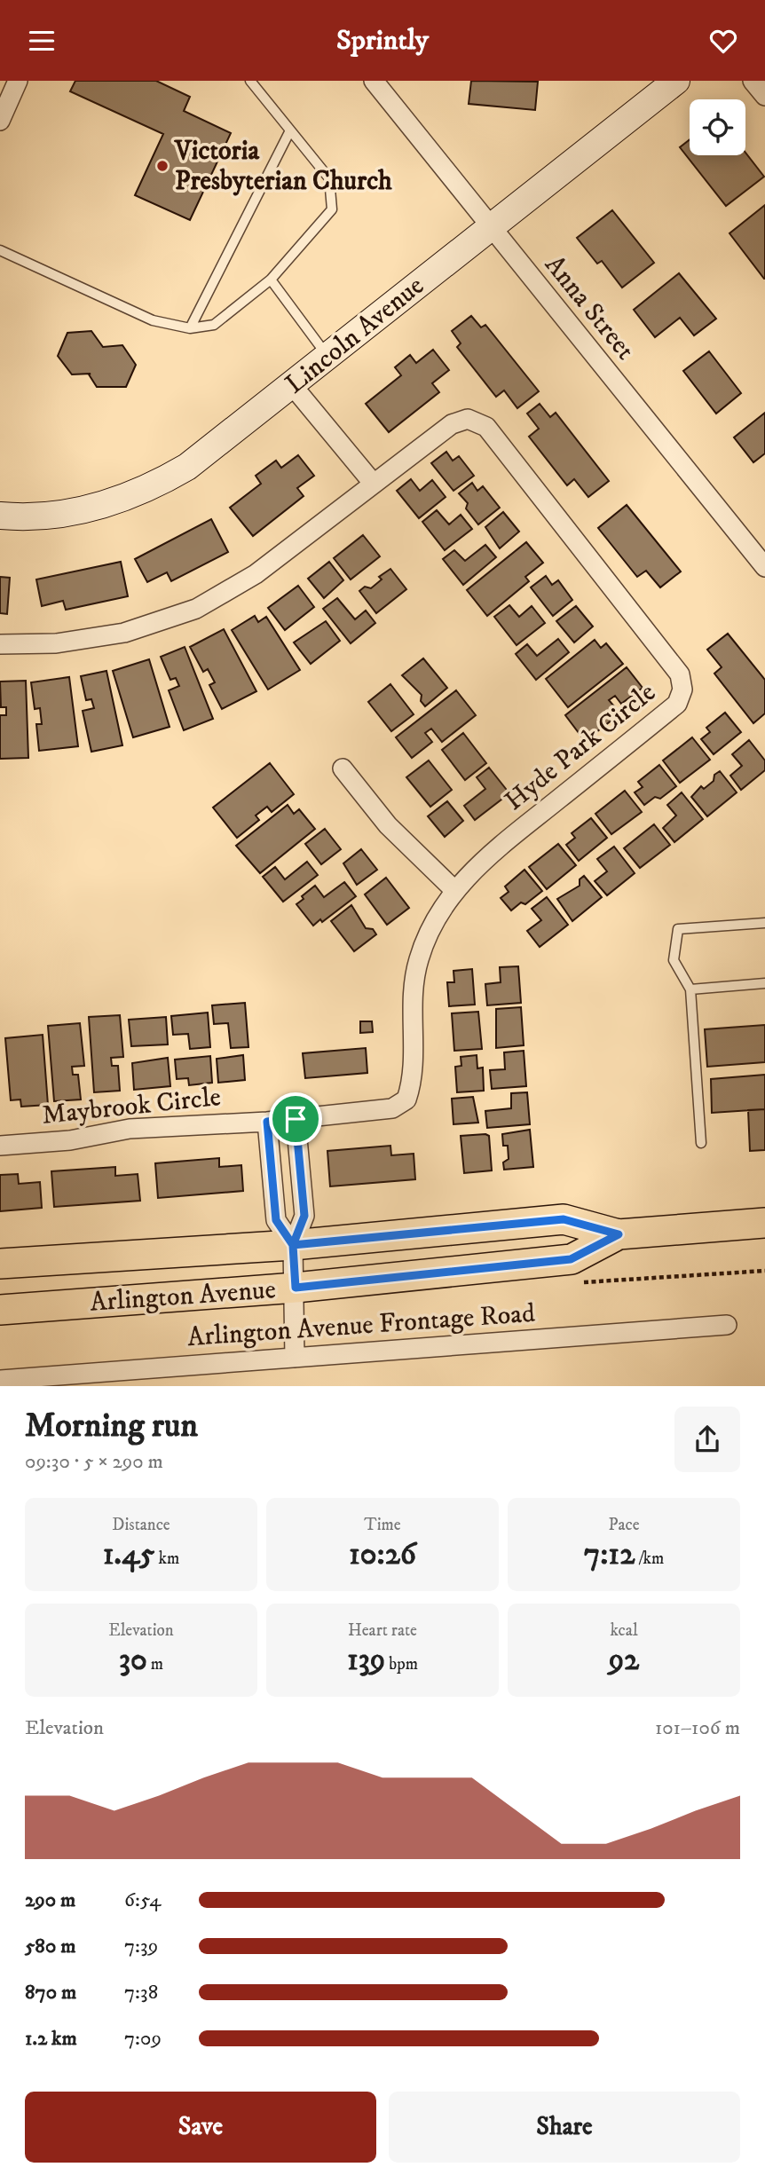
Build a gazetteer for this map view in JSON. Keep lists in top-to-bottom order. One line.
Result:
{"streets":{"main road":["Arlington Avenue"],"street":["Anna Street","Lincoln Avenue","Hyde Park Circle","Maybrook Circle","Arlington Avenue Frontage Road"]},"crossings":[["Anna Street","Lincoln Avenue"],["Hyde Park Circle","Maybrook Circle"]],"places":["Victoria Presbyterian Church"],"page":{"header":"Sprintly","heading":["Morning run","09:30 · 5 × 290 m"],"stats":[["Distance","1.45 km"],["Time","10:26"],["Pace","7:12 /km"],["Elevation","30 m"],["Heart rate","139 bpm"],["kcal","92"]],"chart":["Elevation","101–106 m"],"list":[{"name":"290 m","note":"6:54"},{"name":"580 m","note":"7:39"},{"name":"870 m","note":"7:38"},{"name":"1.2 km","note":"7:09"}],"buttons":["Save","Share"]}}
